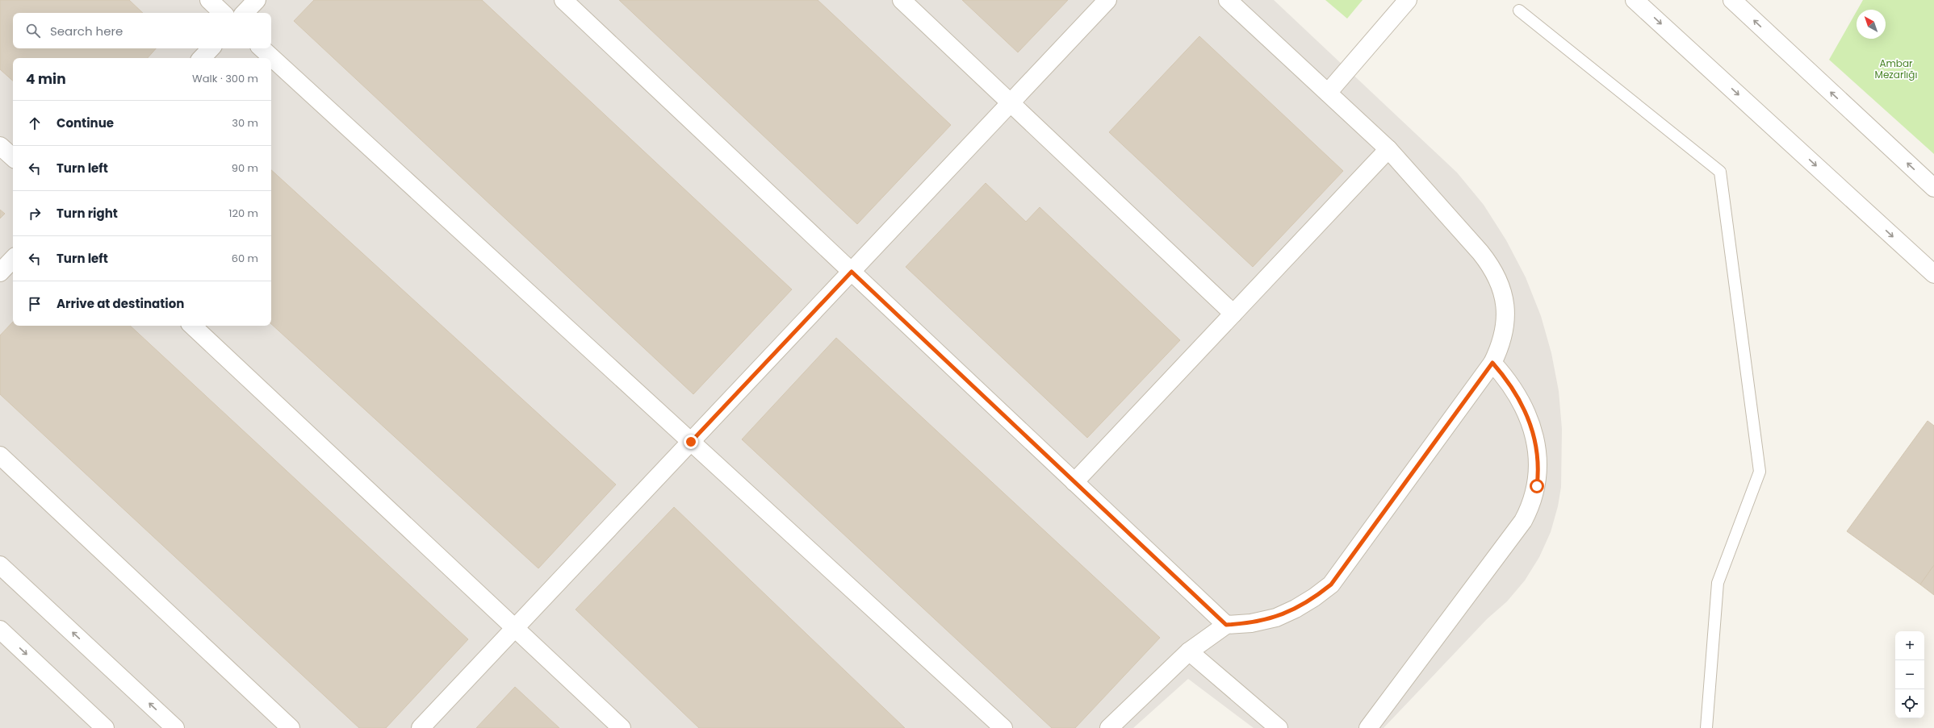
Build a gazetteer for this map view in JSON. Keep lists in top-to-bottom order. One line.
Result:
{"parks":["Ambar Mezarlığı"],"north":"top left","page":{"search":"Search here","heading":["4 min","Walk · 300 m"],"list":[["Continue","30 m"],["Turn left","90 m"],["Turn right","120 m"],["Turn left","60 m"],"Arrive at destination"],"map_buttons":["+","−"]}}
